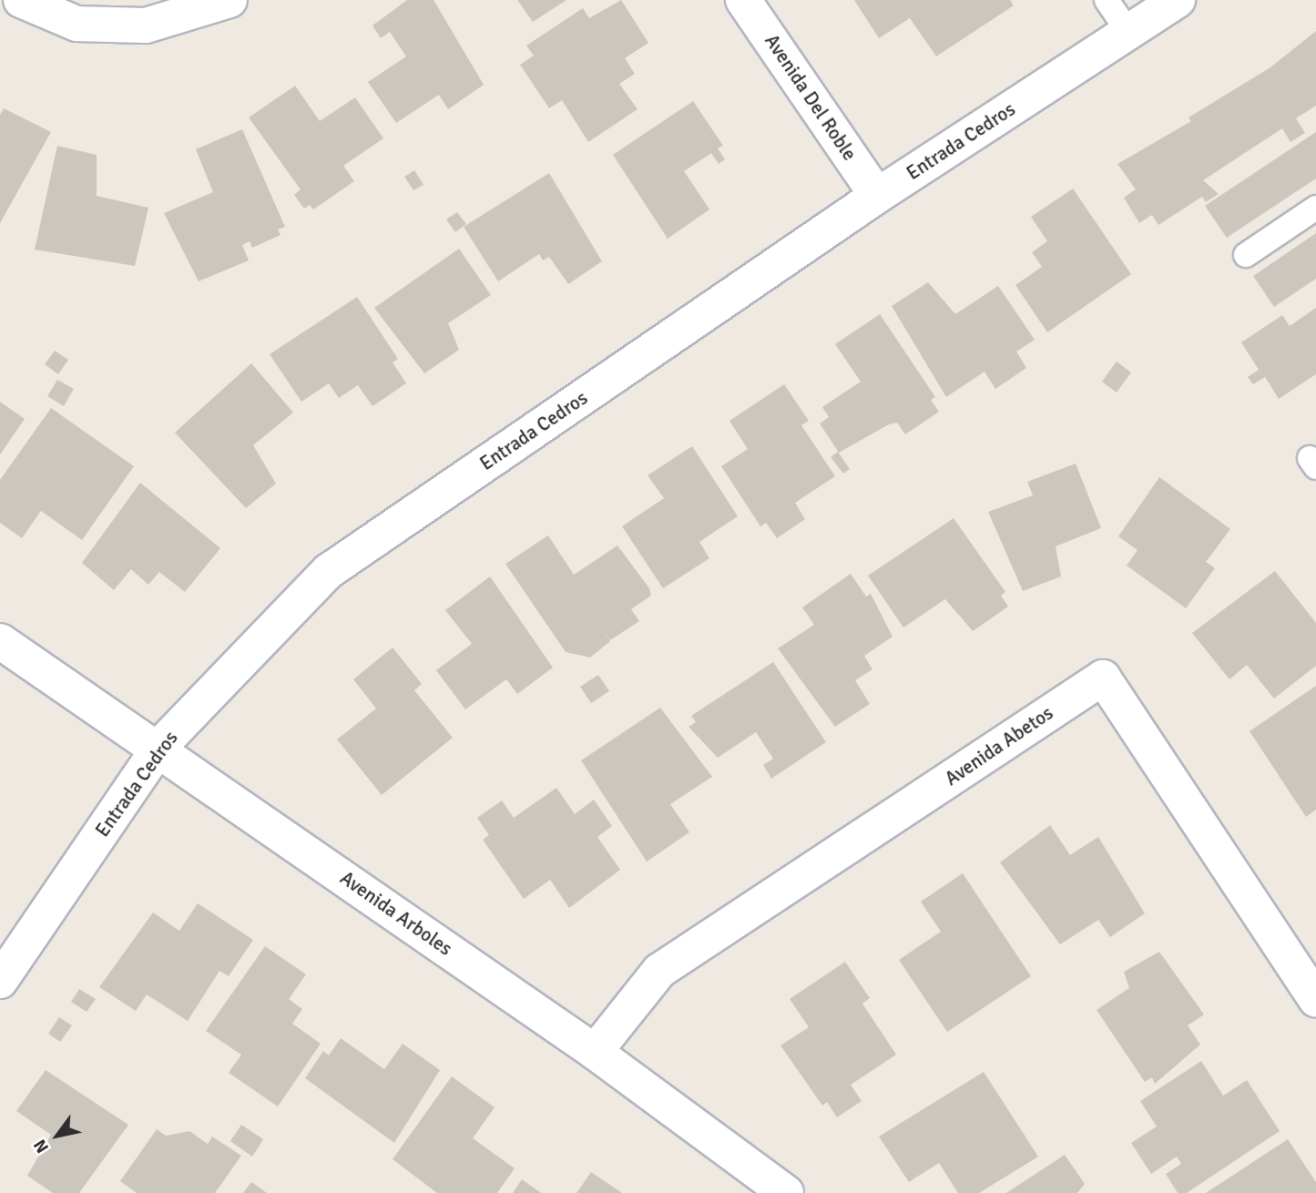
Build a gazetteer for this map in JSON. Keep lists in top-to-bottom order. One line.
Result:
{"streets":{"street":["Avenida Del Roble","Entrada Cedros","Avenida Abetos","Avenida Arboles"]},"crossings":[["Avenida Del Roble","Entrada Cedros"],["Entrada Cedros","Avenida Arboles"],["Avenida Abetos","Avenida Arboles"]],"north":"bottom left"}
